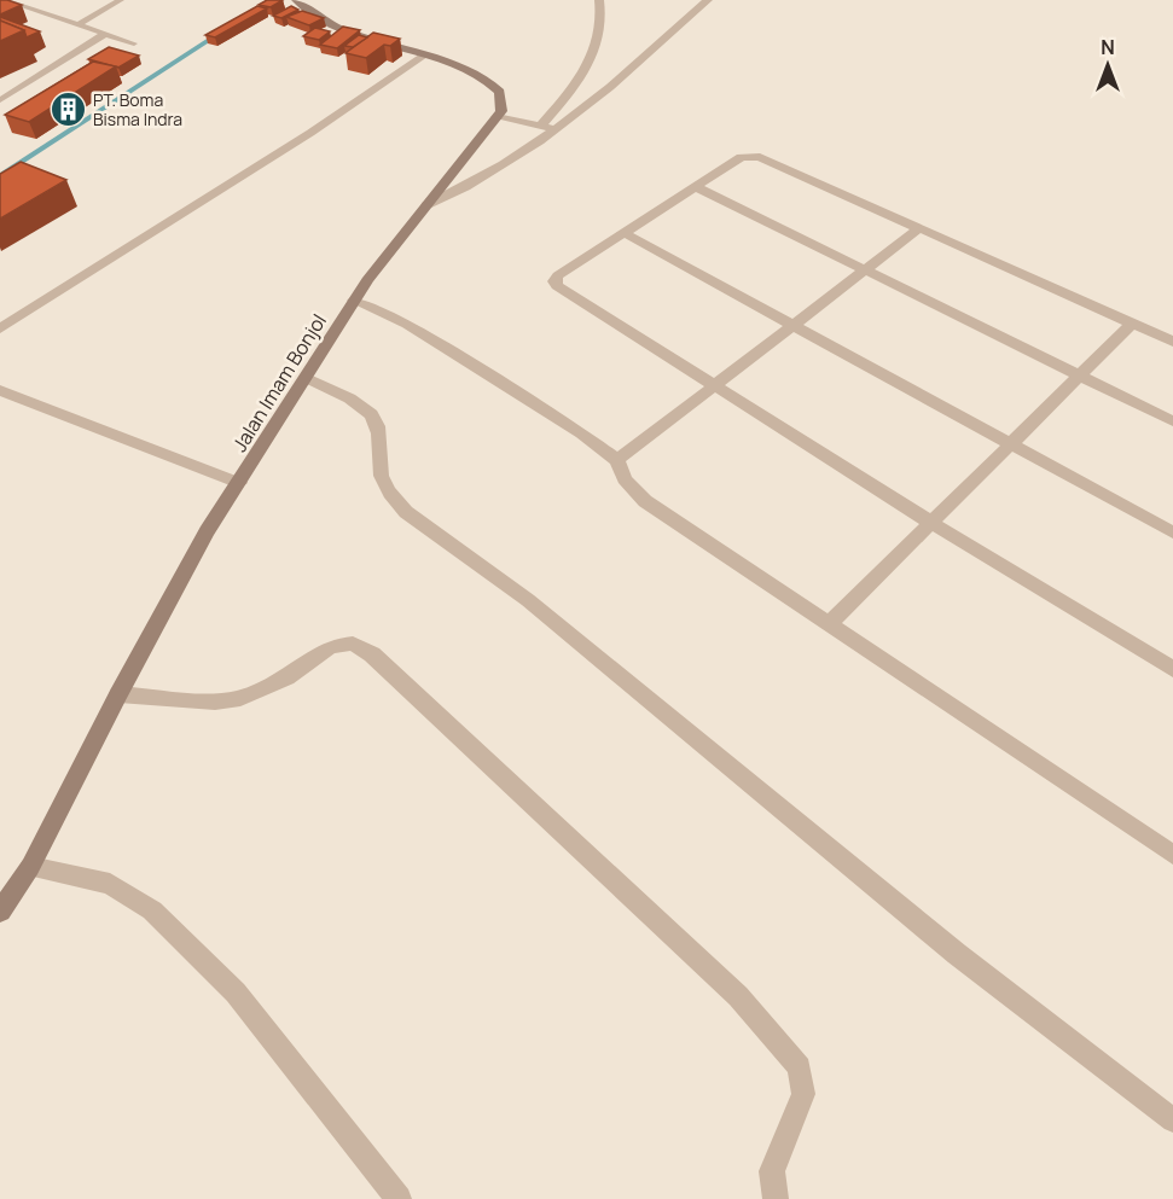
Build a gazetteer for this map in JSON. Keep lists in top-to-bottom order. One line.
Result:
{"streets":{"street":["Jalan Imam Bonjol"]},"places":{"building":["PT. Boma Bisma Indra"]},"north":"top"}
